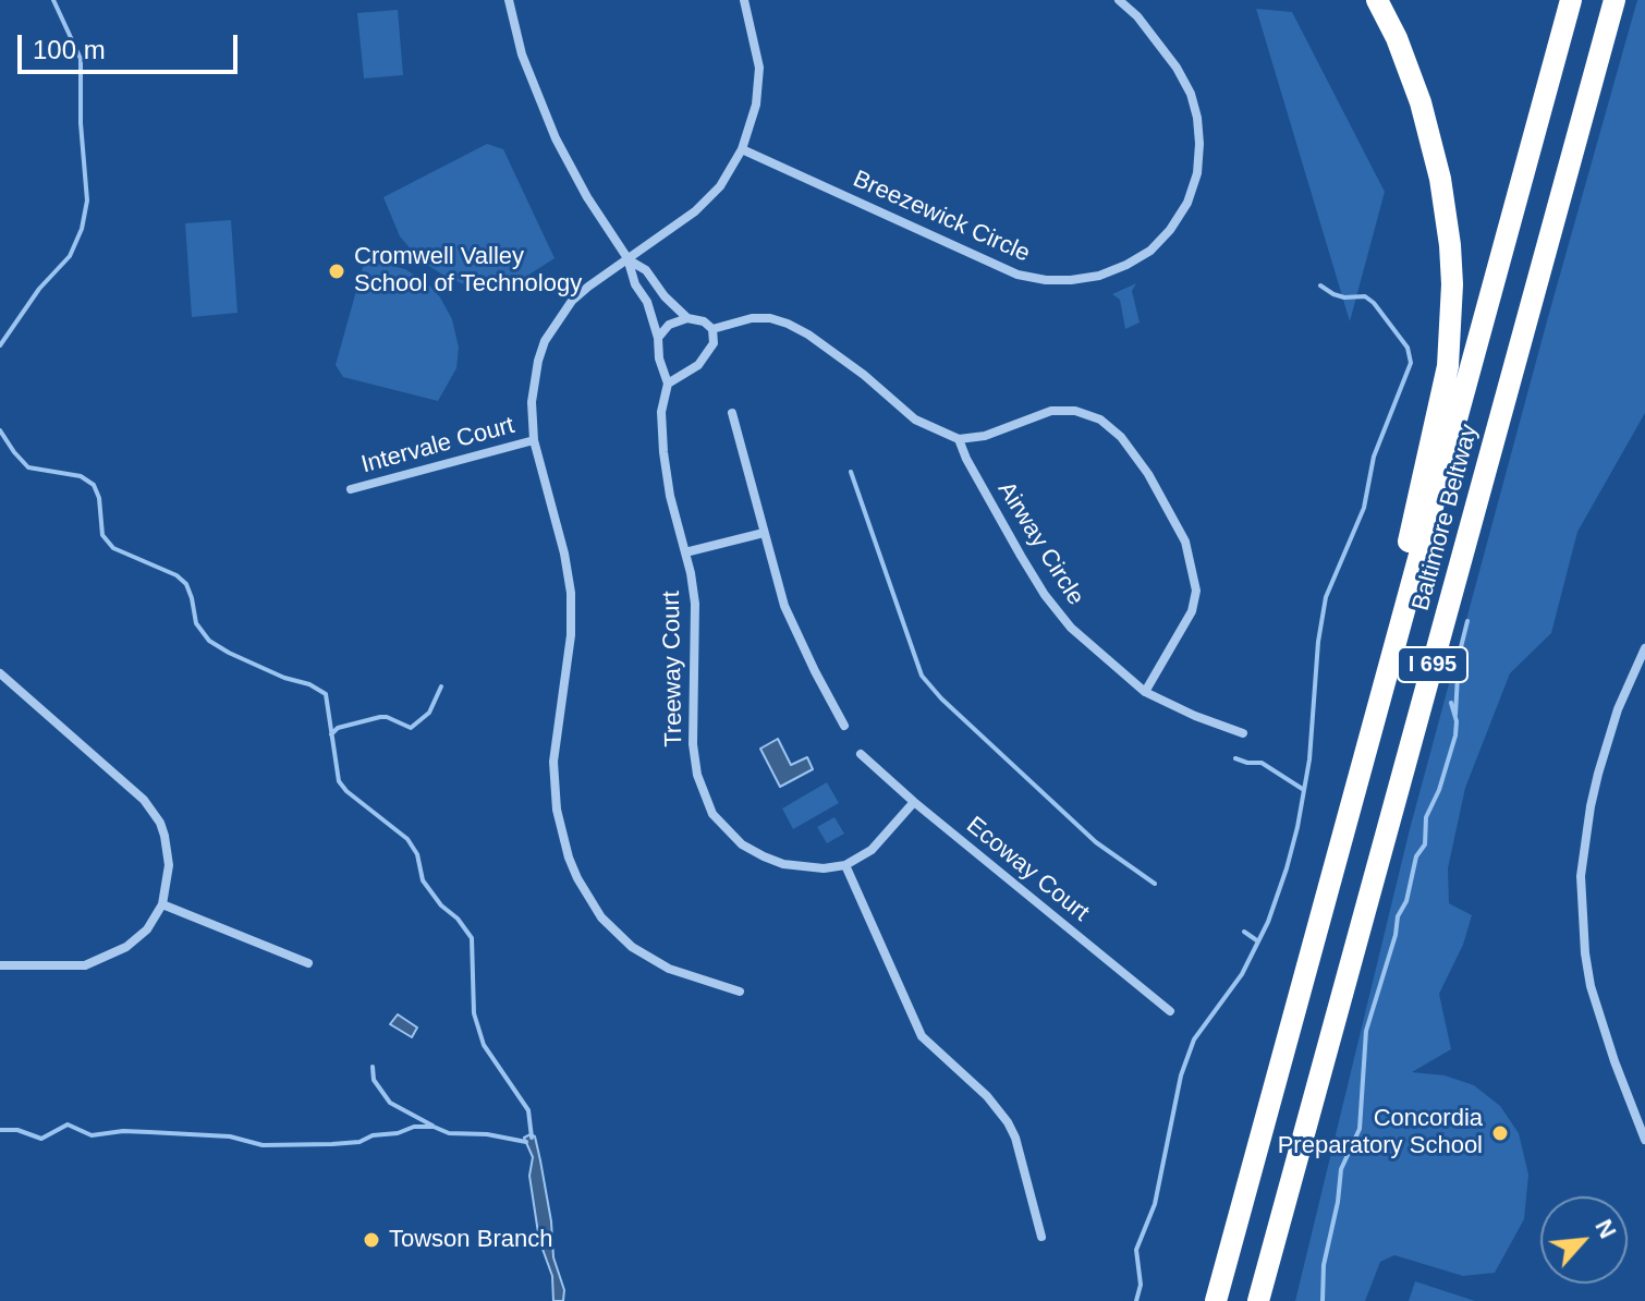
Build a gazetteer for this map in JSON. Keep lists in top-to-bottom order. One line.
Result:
{"streets":{"highway":["Baltimore Beltway","I 695"],"street":["Breezewick Circle","Intervale Court","Airway Circle","Treeway Court","Ecoway Court"]},"places":["Cromwell Valley School of Technology","Concordia Preparatory School","Towson Branch"],"scale_bar":"100 m","north":"top right"}
